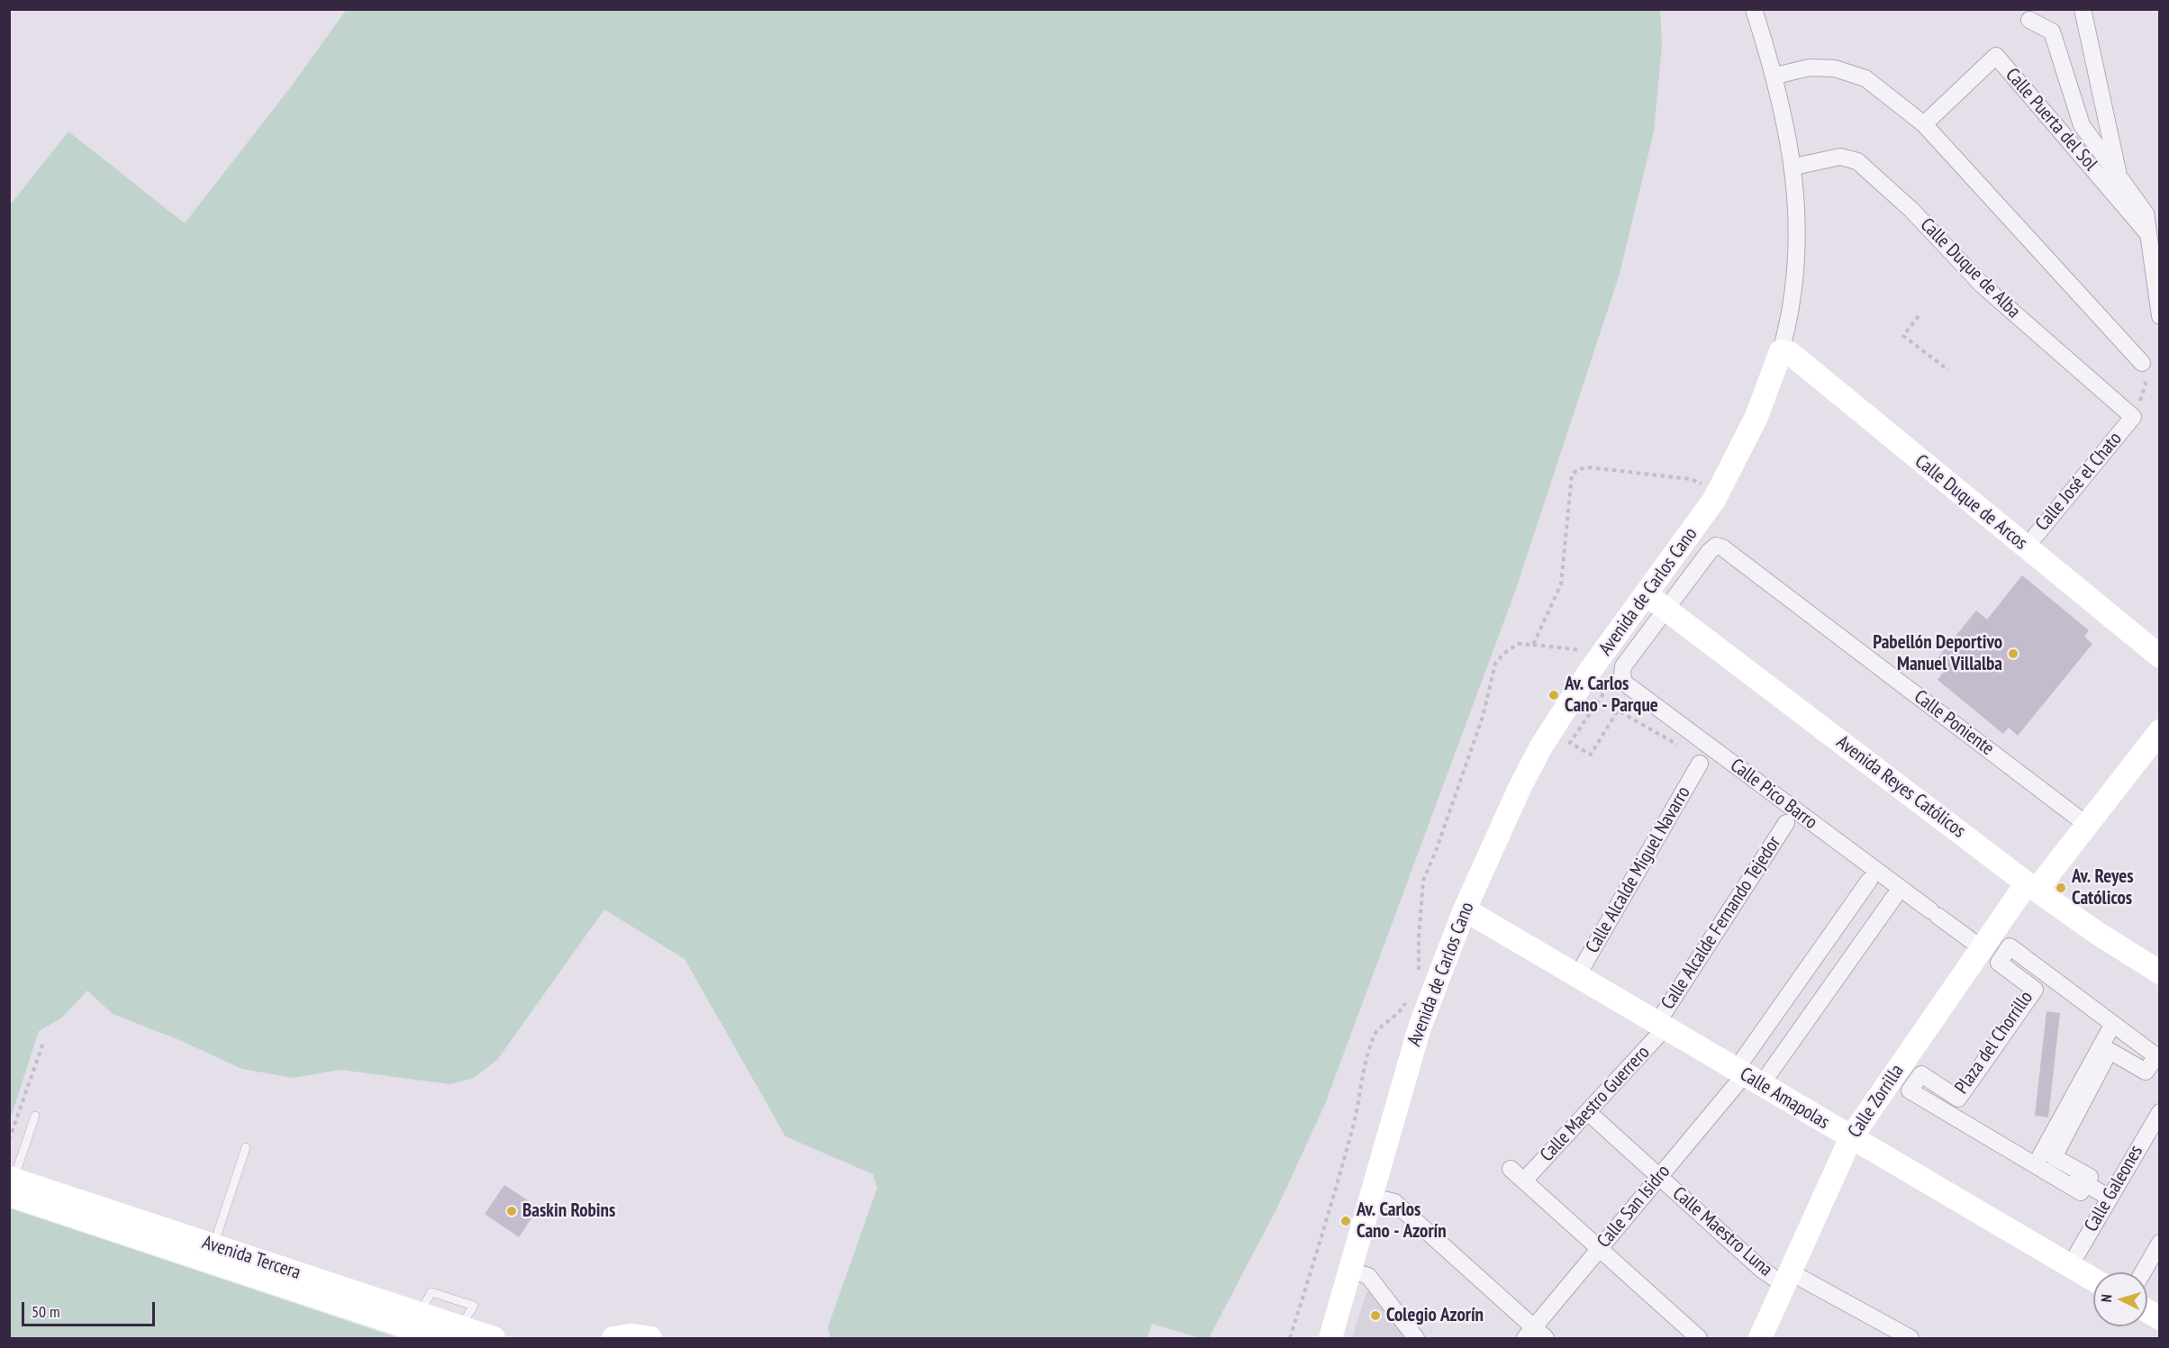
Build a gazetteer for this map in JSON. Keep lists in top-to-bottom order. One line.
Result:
{"streets":{"street":["Calle Puerta del Sol","Calle Duque de Alba","Calle José el Chato","Calle Duque de Arcos","Avenida de Carlos Cano","Calle Poniente","Avenida Reyes Católicos","Calle Pico Barro","Calle Alcalde Miguel Navarro","Calle Alcalde Fernando Tejedor","Plaza del Chorrillo","Calle Amapolas","Calle Zorrilla","Calle Maestro Guerrero","Calle Galeones","Calle San Isidro","Calle Maestro Luna","Avenida Tercera"]},"crossings":[["Calle Duque de Alba","Calle José el Chato"],["Calle Duque de Alba","Avenida de Carlos Cano"],["Calle José el Chato","Calle Duque de Arcos"],["Calle Duque de Arcos","Avenida de Carlos Cano"],["Avenida de Carlos Cano","Calle Poniente"],["Avenida de Carlos Cano","Avenida Reyes Católicos"],["Avenida de Carlos Cano","Calle Pico Barro"],["Avenida de Carlos Cano","Calle Amapolas"],["Calle Poniente","Calle Zorrilla"],["Avenida Reyes Católicos","Calle Zorrilla"],["Calle Pico Barro","Plaza del Chorrillo"],["Calle Pico Barro","Calle Zorrilla"],["Calle Alcalde Miguel Navarro","Calle Amapolas"],["Calle Alcalde Fernando Tejedor","Calle Amapolas"],["Calle Alcalde Fernando Tejedor","Calle Maestro Guerrero"],["Plaza del Chorrillo","Calle Zorrilla"],["Plaza del Chorrillo","Calle Galeones"],["Calle Amapolas","Calle Zorrilla"],["Calle Amapolas","Calle Maestro Guerrero"],["Calle Amapolas","Calle Galeones"],["Calle Amapolas","Calle San Isidro"],["Calle Zorrilla","Calle Maestro Luna"],["Calle Maestro Guerrero","Calle Maestro Luna"],["Calle San Isidro","Calle Maestro Luna"]],"places":["Pabellón Deportivo Manuel Villalba","Av. Carlos Cano - Parque","Av. Reyes Católicos","Baskin Robins","Av. Carlos Cano - Azorín","Colegio Azorín"],"scale_bar":"50 m","north":"left"}
